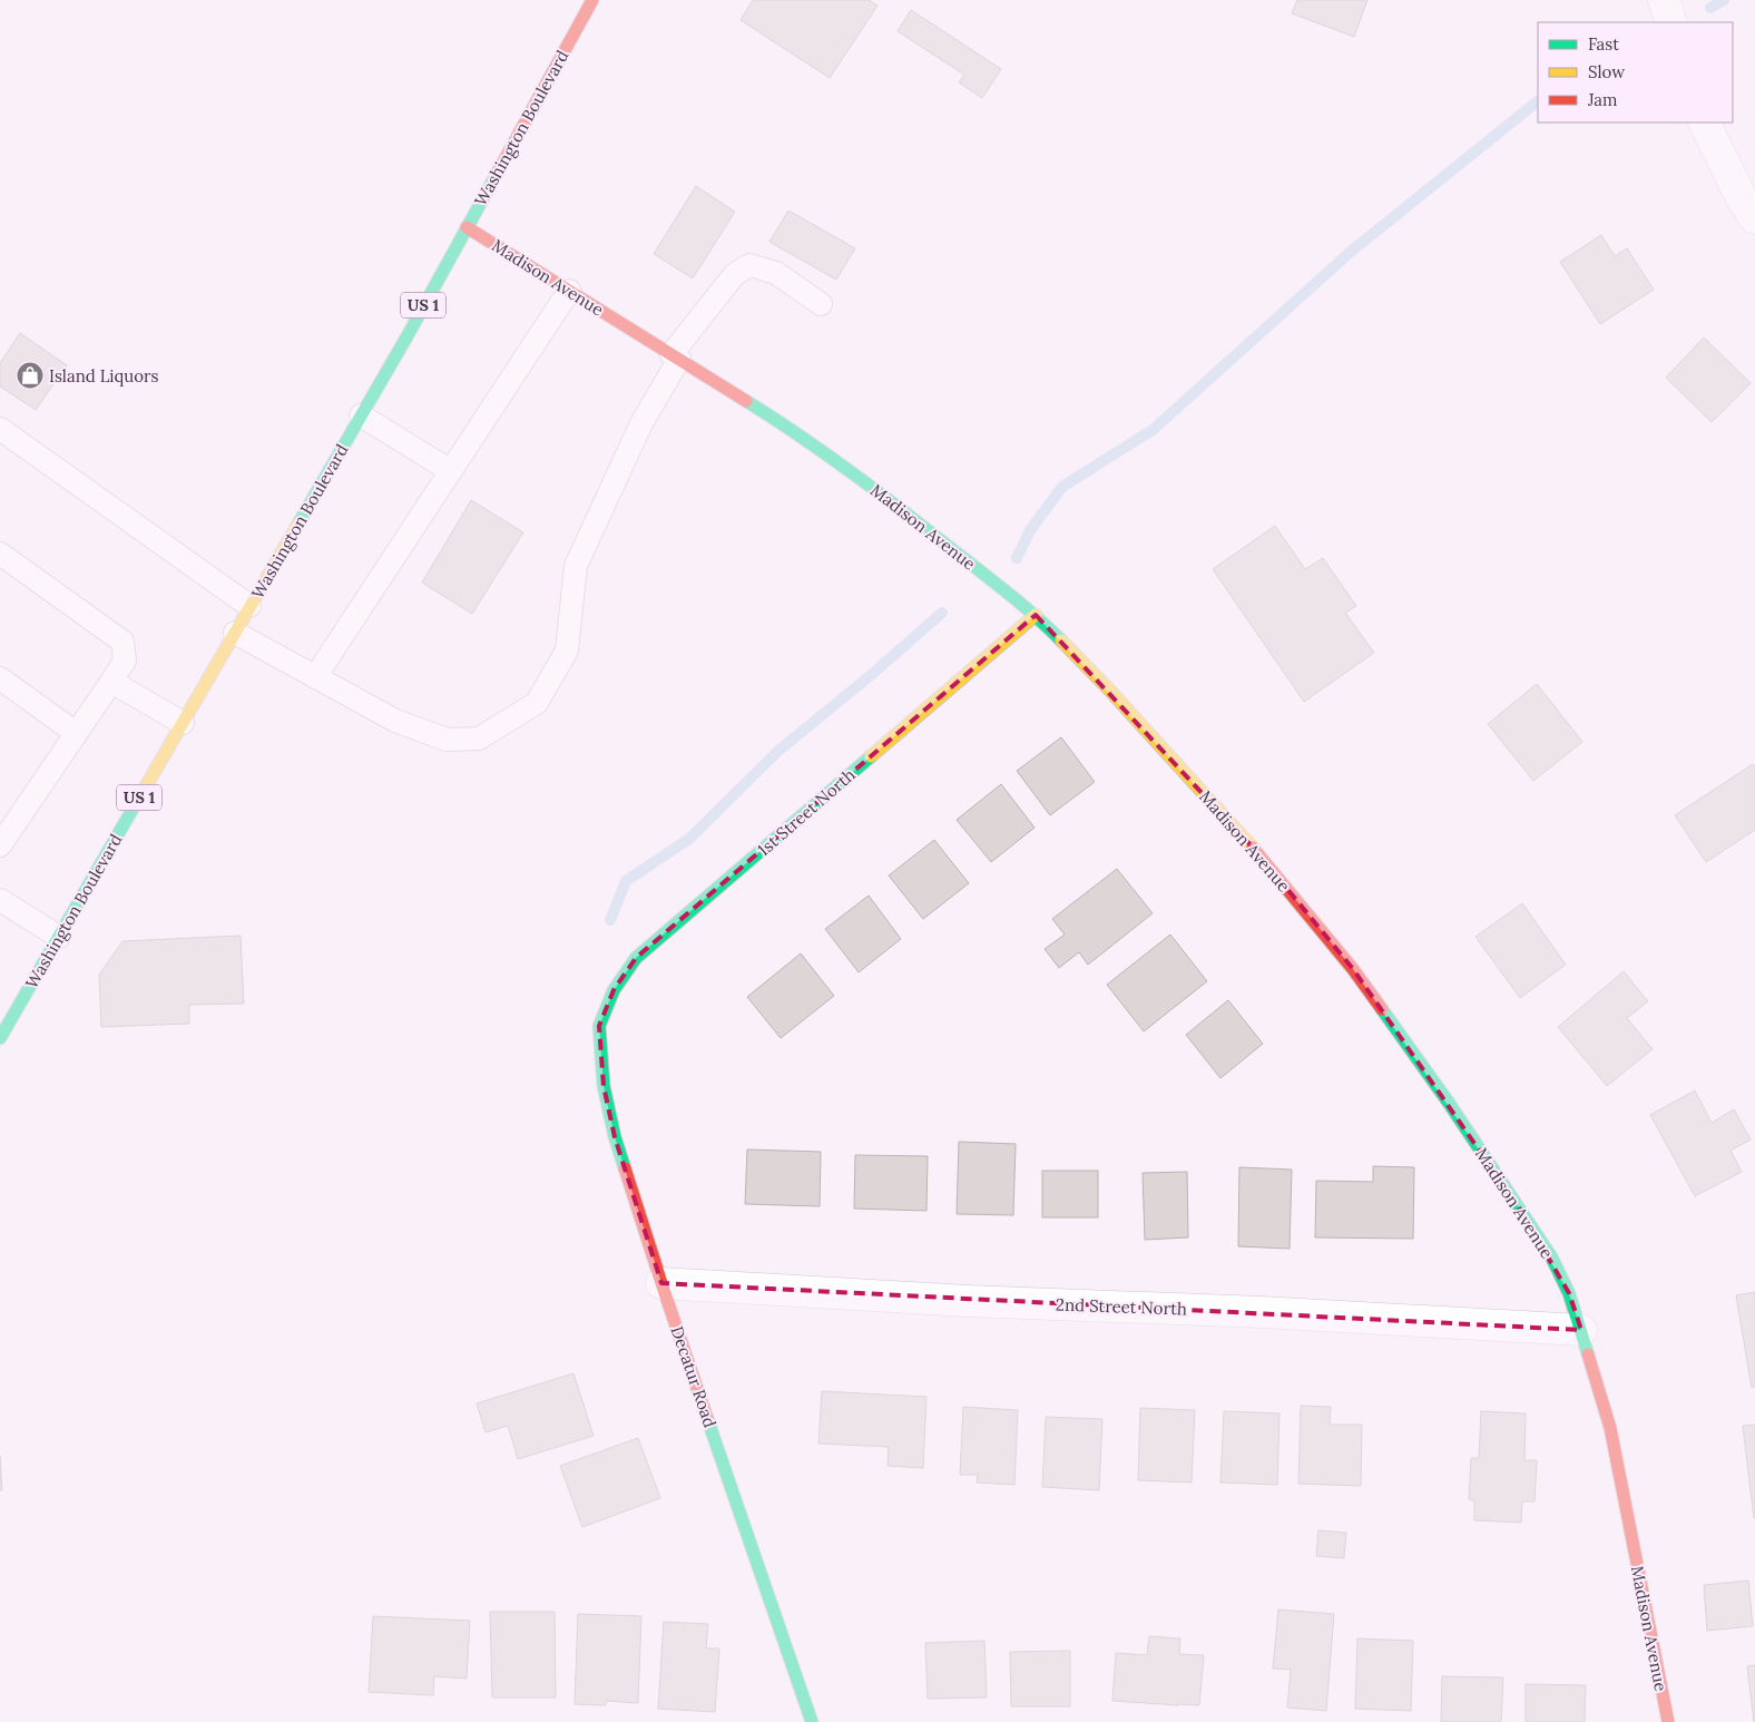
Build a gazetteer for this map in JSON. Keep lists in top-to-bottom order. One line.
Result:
{"streets":{"street":["Washington Boulevard","Madison Avenue","US 1","1st Street North","2nd Street North","Decatur Road"]},"crossings":[["Washington Boulevard","Madison Avenue"],["Madison Avenue","1st Street North"],["Madison Avenue","2nd Street North"],["1st Street North","Decatur Road"],["2nd Street North","Decatur Road"]],"places":{"shop":["Island Liquors"]},"legend":["Fast","Slow","Jam"]}
